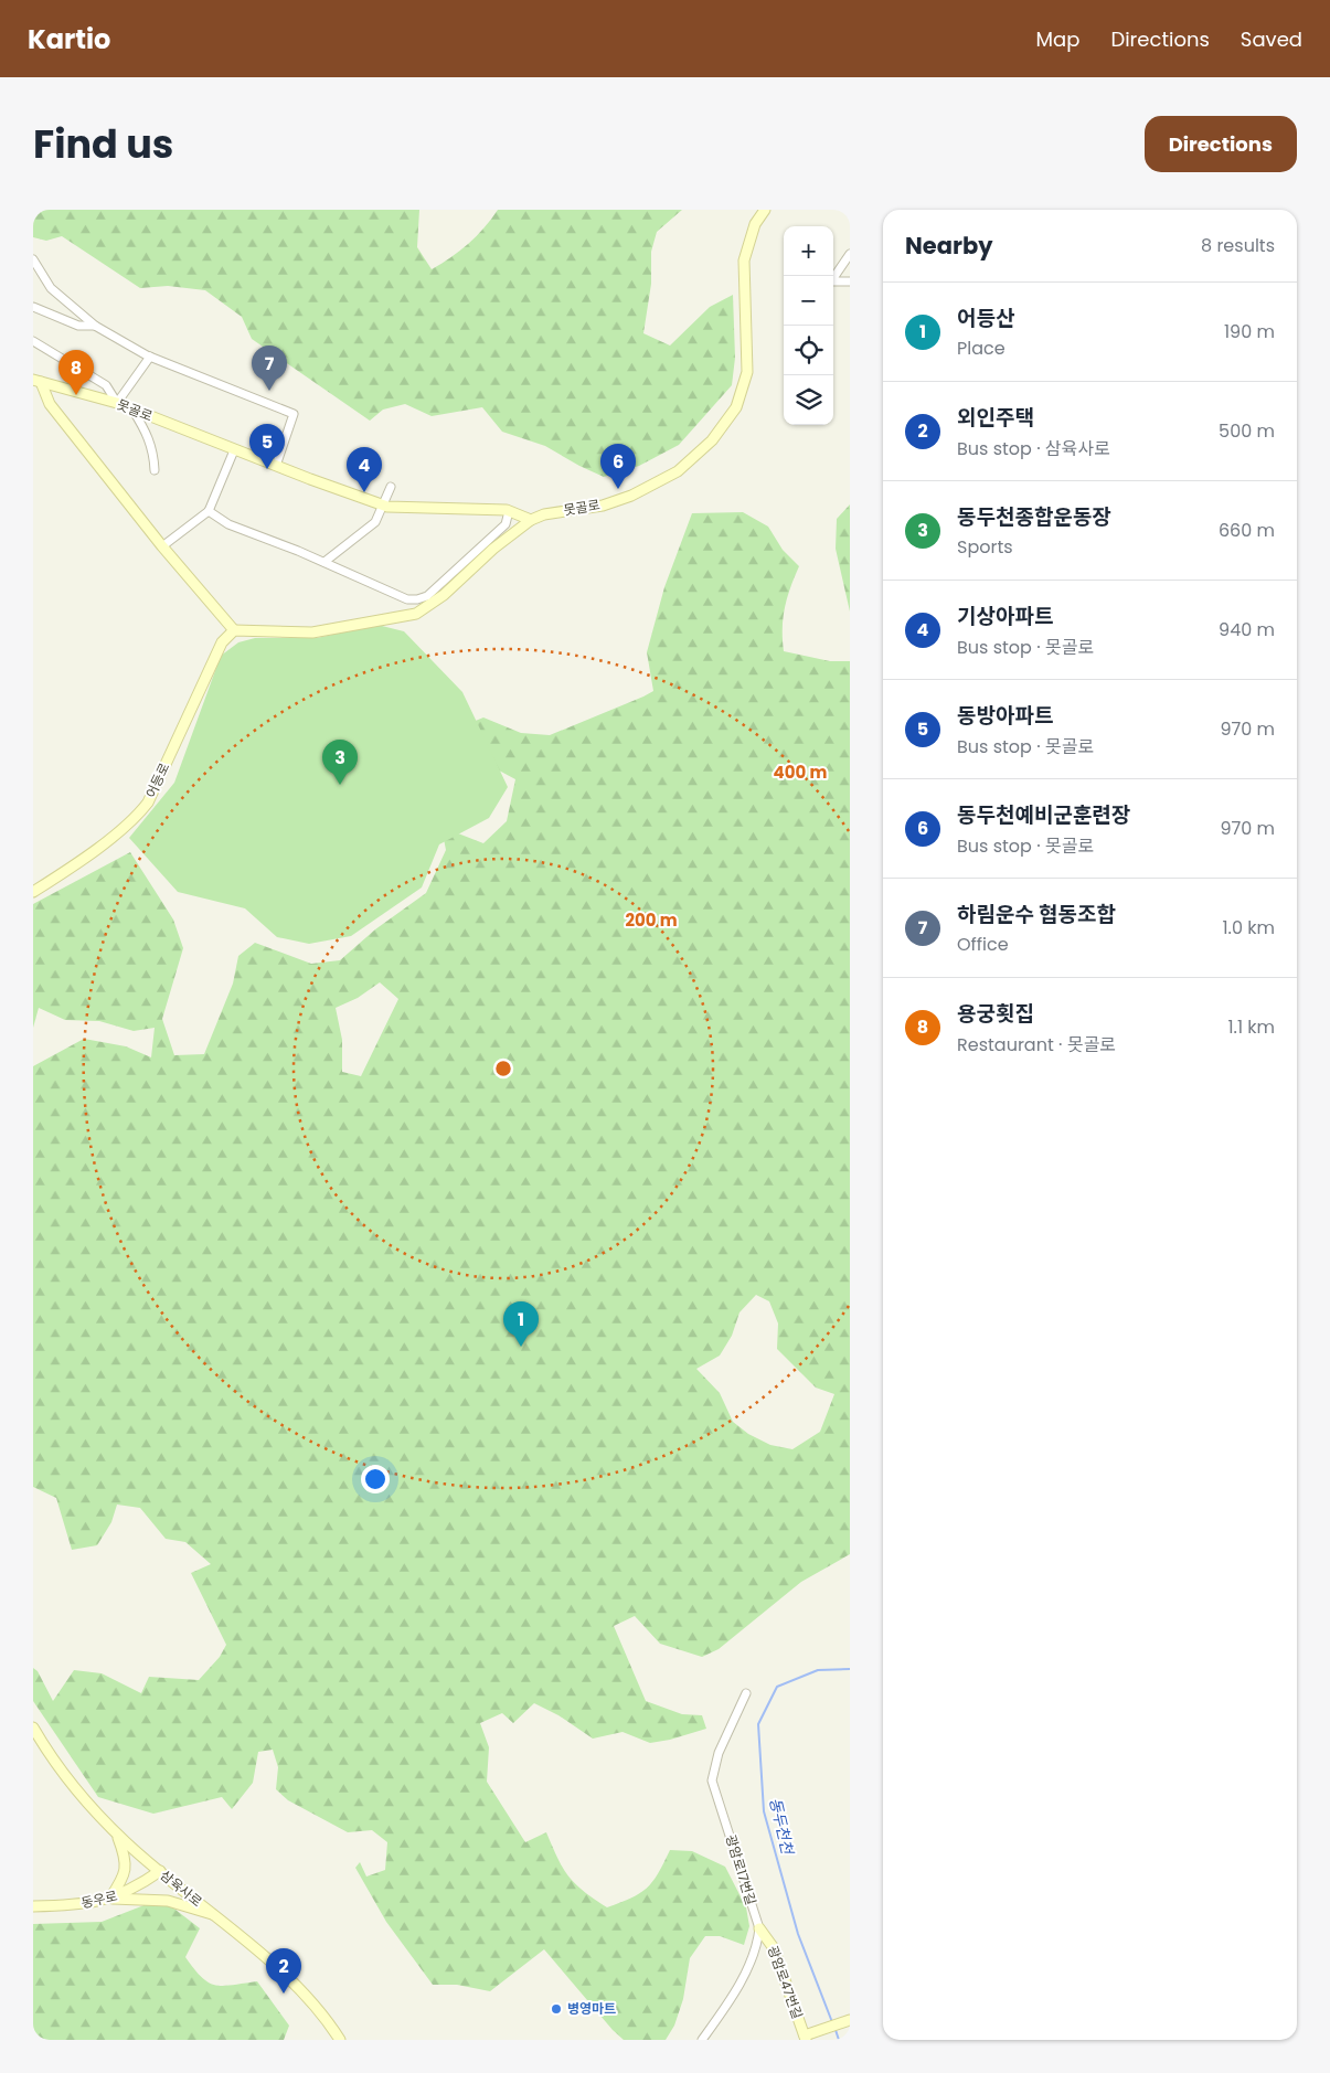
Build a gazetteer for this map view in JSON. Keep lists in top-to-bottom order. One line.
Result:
{"streets":{"street":["못골로","어등로","광암로17번길","삼육사로","동우로","광암로47번길"]},"crossings":[["광암로17번길","광암로47번길"],["삼육사로","동우로"]],"water":["동두천천"],"places":["병영마트"],"page":{"header":"Kartio","nav":["Map","Directions","Saved"],"title":"Find us","buttons":"Directions","heading":["Nearby","8 results"],"map_buttons":["+","−"],"list":[{"mark":"1","name":"어등산","note":"Place","value":"190 m"},{"mark":"2","name":"외인주택","note":"Bus stop · 삼육사로","value":"500 m"},{"mark":"3","name":"동두천종합운동장","note":"Sports","value":"660 m"},{"mark":"4","name":"기상아파트","note":"Bus stop · 못골로","value":"940 m"},{"mark":"5","name":"동방아파트","note":"Bus stop · 못골로","value":"970 m"},{"mark":"6","name":"동두천예비군훈련장","note":"Bus stop · 못골로","value":"970 m"},{"mark":"7","name":"하림운수 협동조합","note":"Office","value":"1.0 km"},{"mark":"8","name":"용궁횟집","note":"Restaurant · 못골로","value":"1.1 km"}],"pins":["7","8","5","6","4","3","1","2"]},"rings":["400 m","200 m"]}
